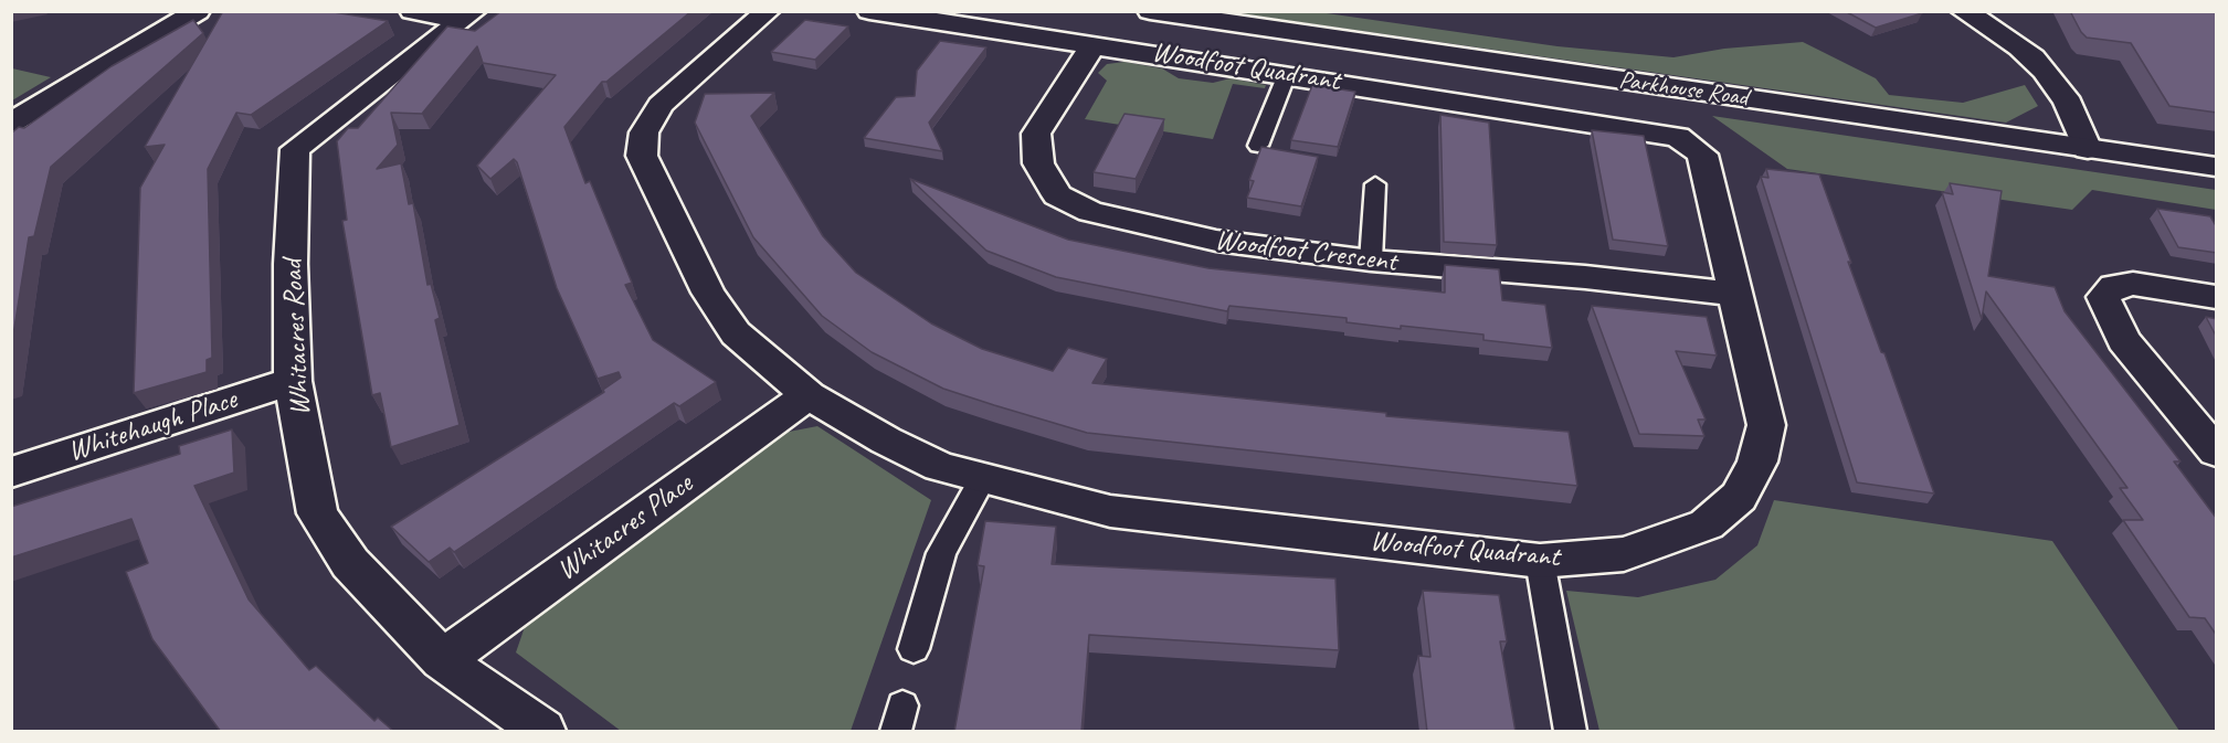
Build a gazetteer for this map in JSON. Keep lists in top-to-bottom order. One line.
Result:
{"streets":{"street":["Woodfoot Quadrant","Parkhouse Road","Woodfoot Crescent","Whitacres Road","Whitehaugh Place","Whitacres Place"]},"crossings":[["Woodfoot Quadrant","Woodfoot Crescent"],["Woodfoot Quadrant","Whitacres Place"],["Whitacres Road","Whitehaugh Place"],["Whitacres Road","Whitacres Place"]]}
